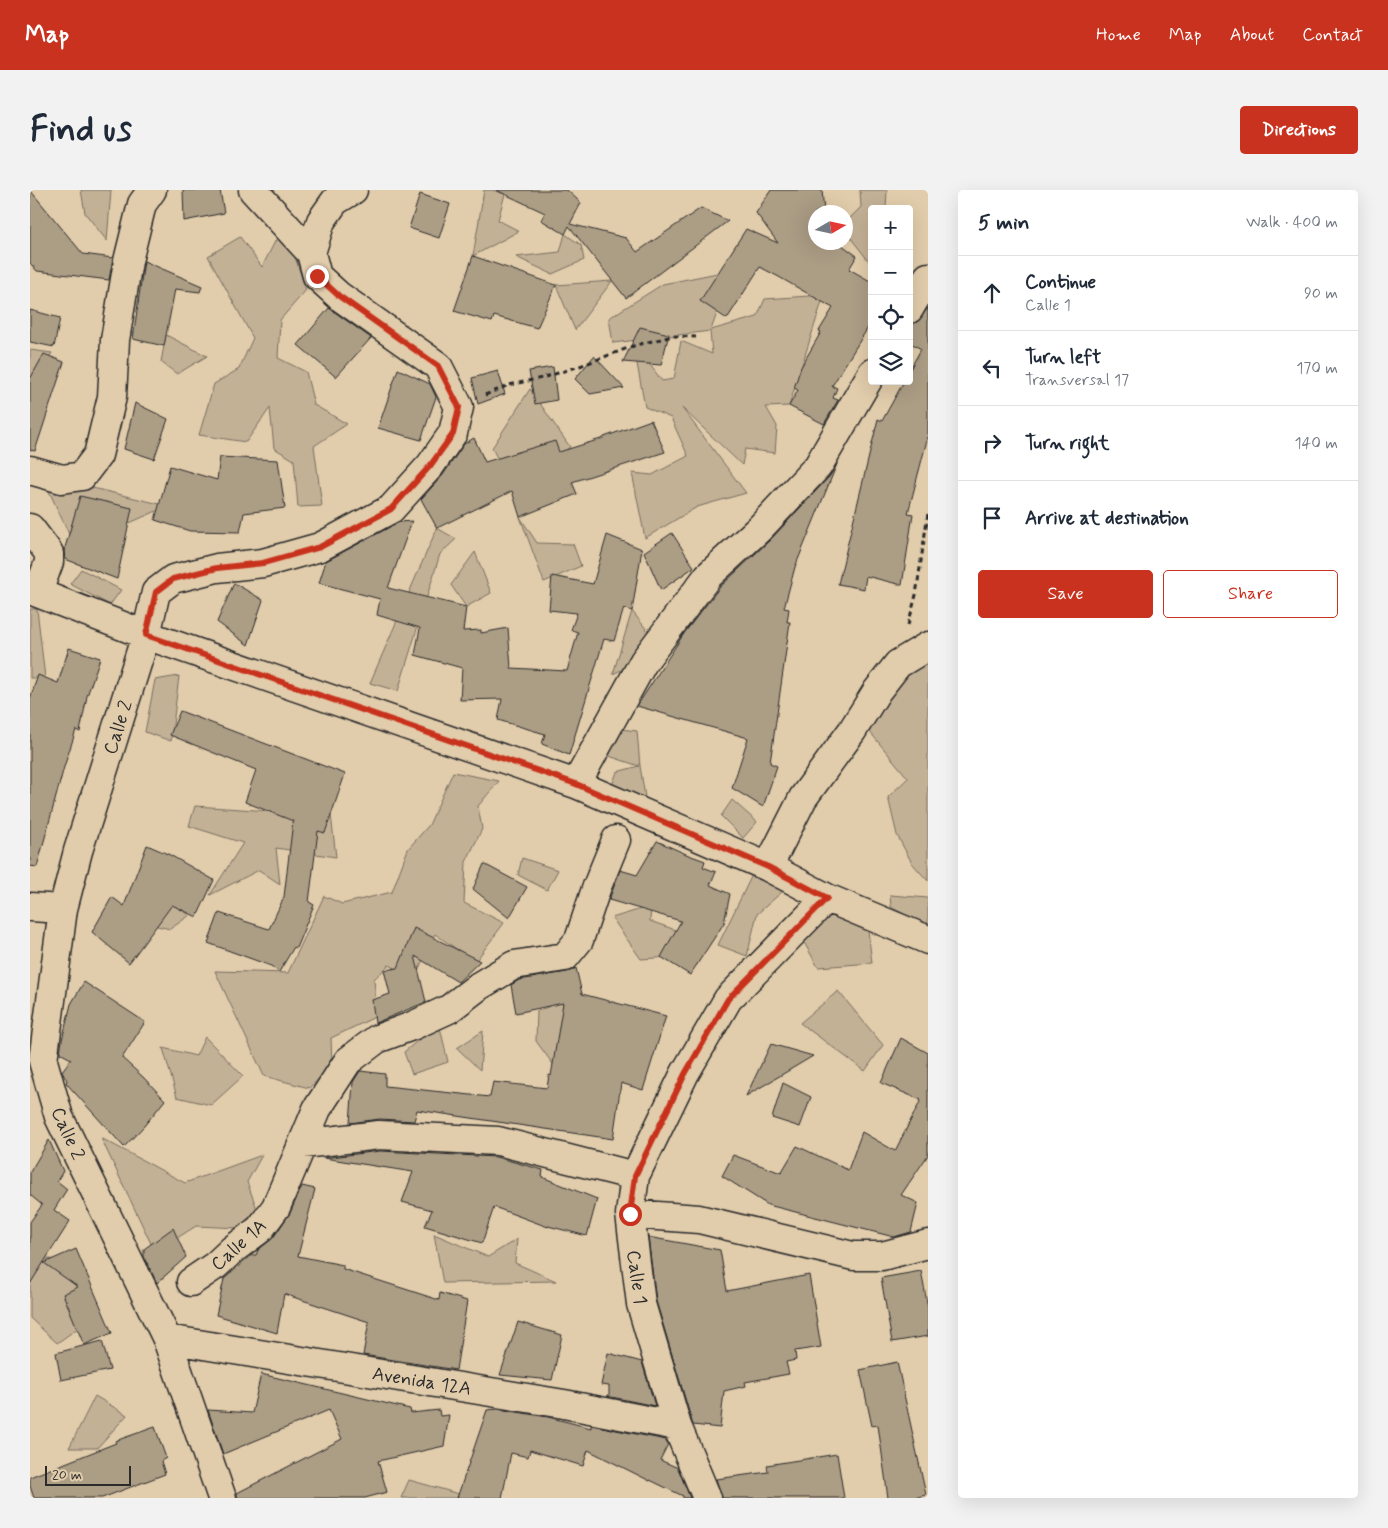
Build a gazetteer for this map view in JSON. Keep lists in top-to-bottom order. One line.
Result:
{"streets":{"street":["Calle 2","Calle 1A","Calle 1","Avenida 12A"]},"crossings":[["Calle 2","Avenida 12A"],["Calle 1","Avenida 12A"]],"scale_bar":"20 m","north":"right","page":{"header":"Map","nav":["Home","Map","About","Contact"],"buttons":["Directions",["Save","Share"]],"title":"Find us","heading":["5 min","Walk · 400 m"],"map_buttons":["+","−"],"list":[["Continue","Calle 1","90 m"],["Turn left","Transversal 17","170 m"],["Turn right","140 m"],"Arrive at destination"],"scale":"20 m"}}
